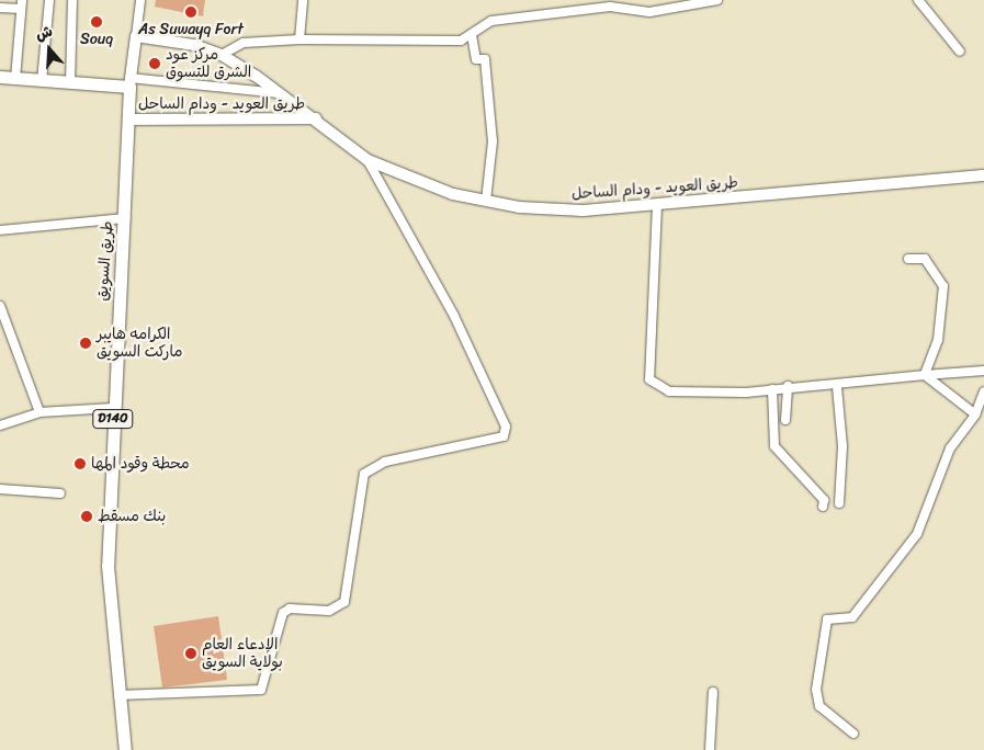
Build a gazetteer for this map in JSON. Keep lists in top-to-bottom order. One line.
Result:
{"streets":{"main road":["طريق العويد - ودام الساحل","طريق السويق","D140"]},"crossings":[["طريق العويد - ودام الساحل","طريق السويق"]],"places":["As Suwayq Fort","Souq","مركز عود الشرق للتسوق","الكرامه هايبر ماركت السويق","محطة وقود المها","بنك مسقط","الإدعاء العام بولاية السويق"],"north":"top"}
